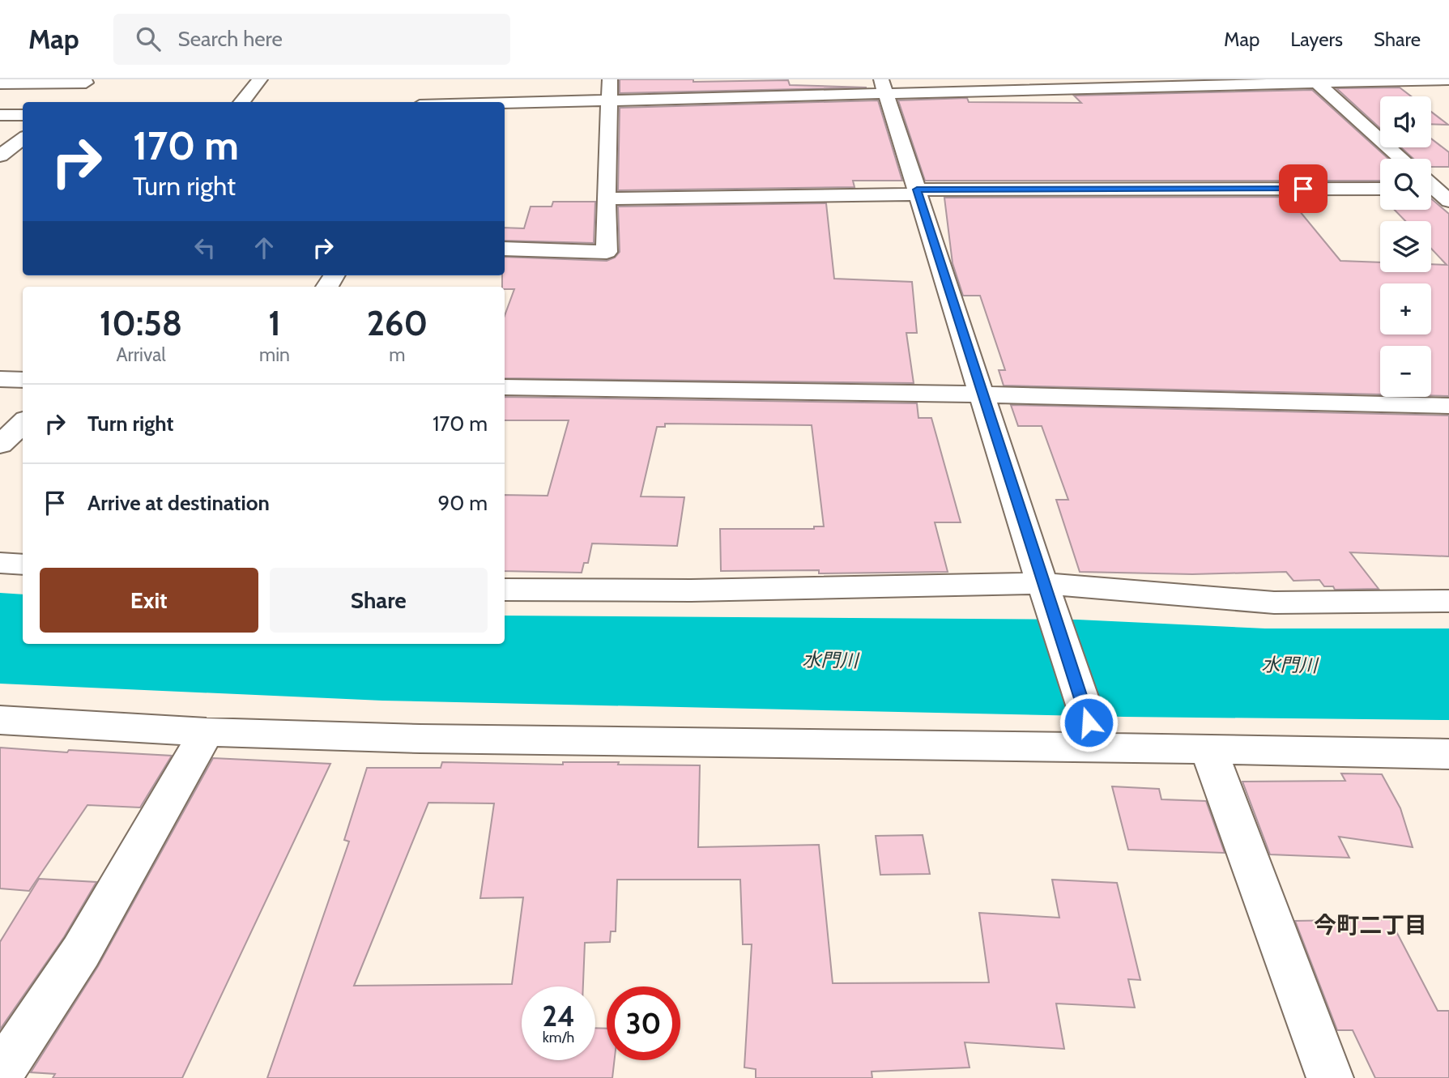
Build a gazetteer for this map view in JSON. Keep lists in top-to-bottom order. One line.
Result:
{"districts":["今町二丁目"],"water":["水門川"],"page":{"header":"Map","search":"Search here","nav":["Map","Layers","Share"],"map_buttons":["+","−"],"turn":["170 m","Turn right"],"eta":["10:58","Arrival","1","min","260","m"],"list":[{"name":"Turn right","value":"170 m"},{"name":"Arrive at destination","value":"90 m"}],"buttons":["Exit","Share"],"speed":"24 km/h","limit":"30"}}
